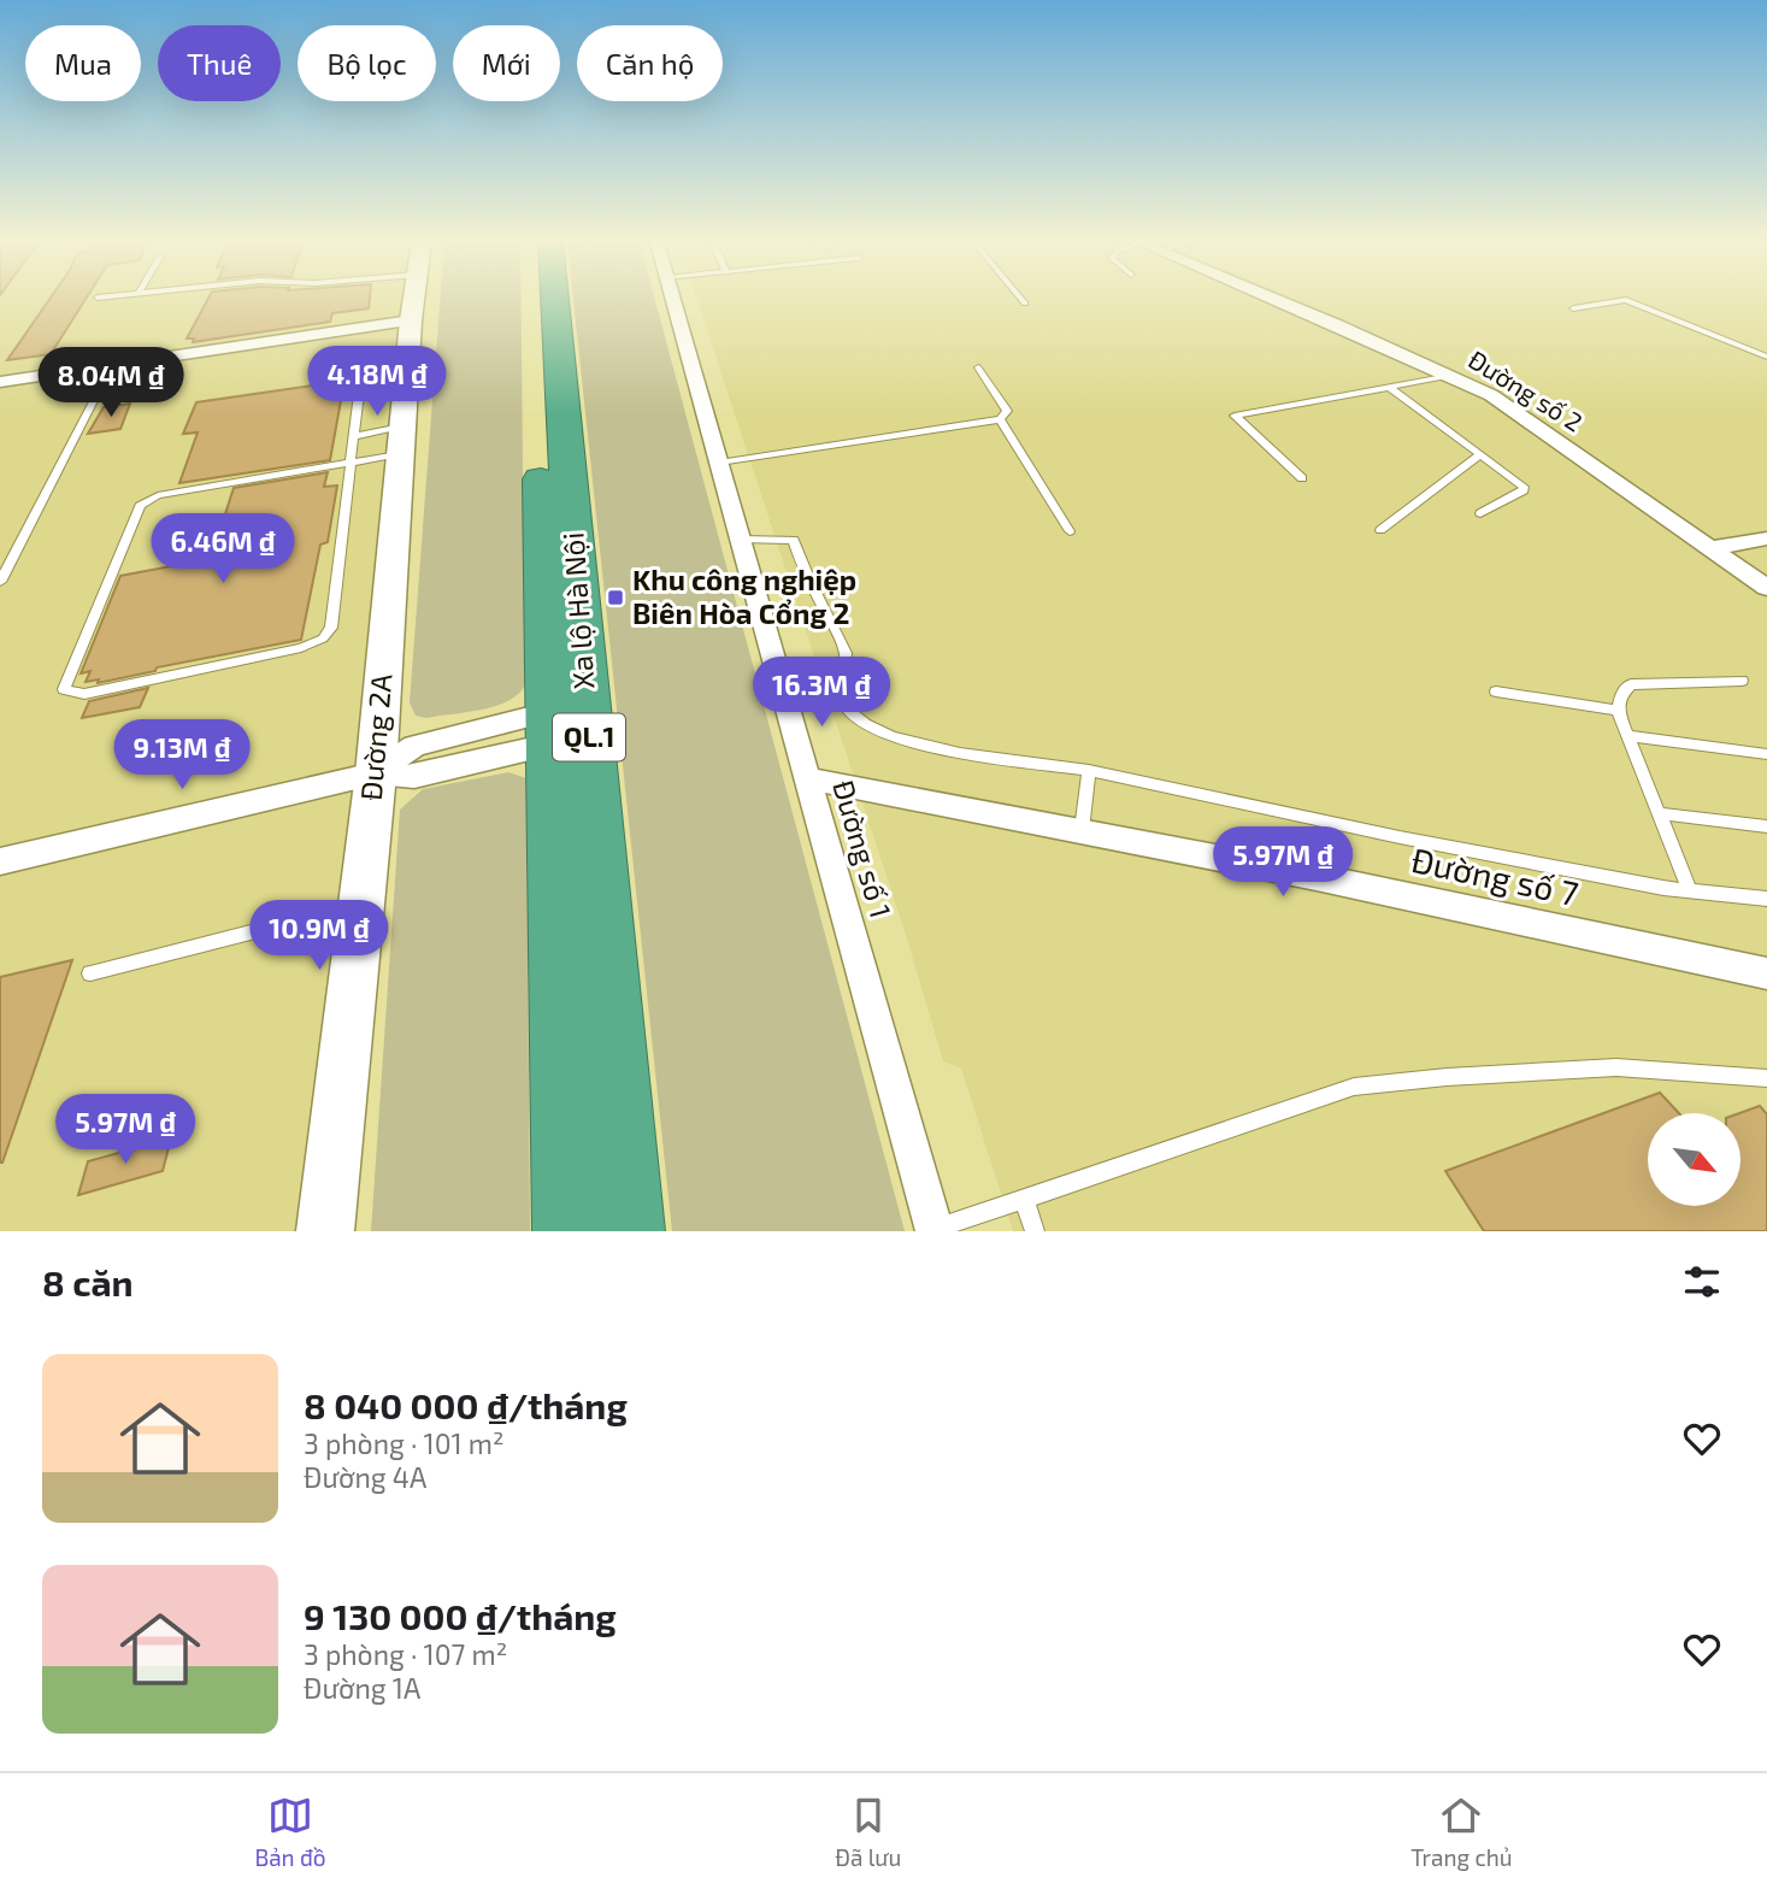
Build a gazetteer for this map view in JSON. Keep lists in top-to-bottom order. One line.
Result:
{"streets":{"highway":["Xa lộ Hà Nội","QL.1"],"street":["Đường số 2","Đường 2A","Đường số 1","Đường số 7"]},"crossings":[["Đường số 1","Đường số 7"]],"places":{"transit":["Khu công nghiệp Biên Hòa Cổng 2"]},"north":"bottom right","page":{"chip":["Mua","Thuê","Bộ lọc","Mới","Căn hộ"],"price":["4.18M ₫","8.04M ₫","6.46M ₫","16.3M ₫","9.13M ₫","5.97M ₫","10.9M ₫","5.97M ₫"],"heading":"8 căn","list":[{"name":"8 040 000 ₫/tháng","note":"3 phòng · 101 m² · Đường 4A"},{"name":"9 130 000 ₫/tháng","note":"3 phòng · 107 m² · Đường 1A"}],"tabs":["Bản đồ","Đã lưu","Trang chủ"]}}
